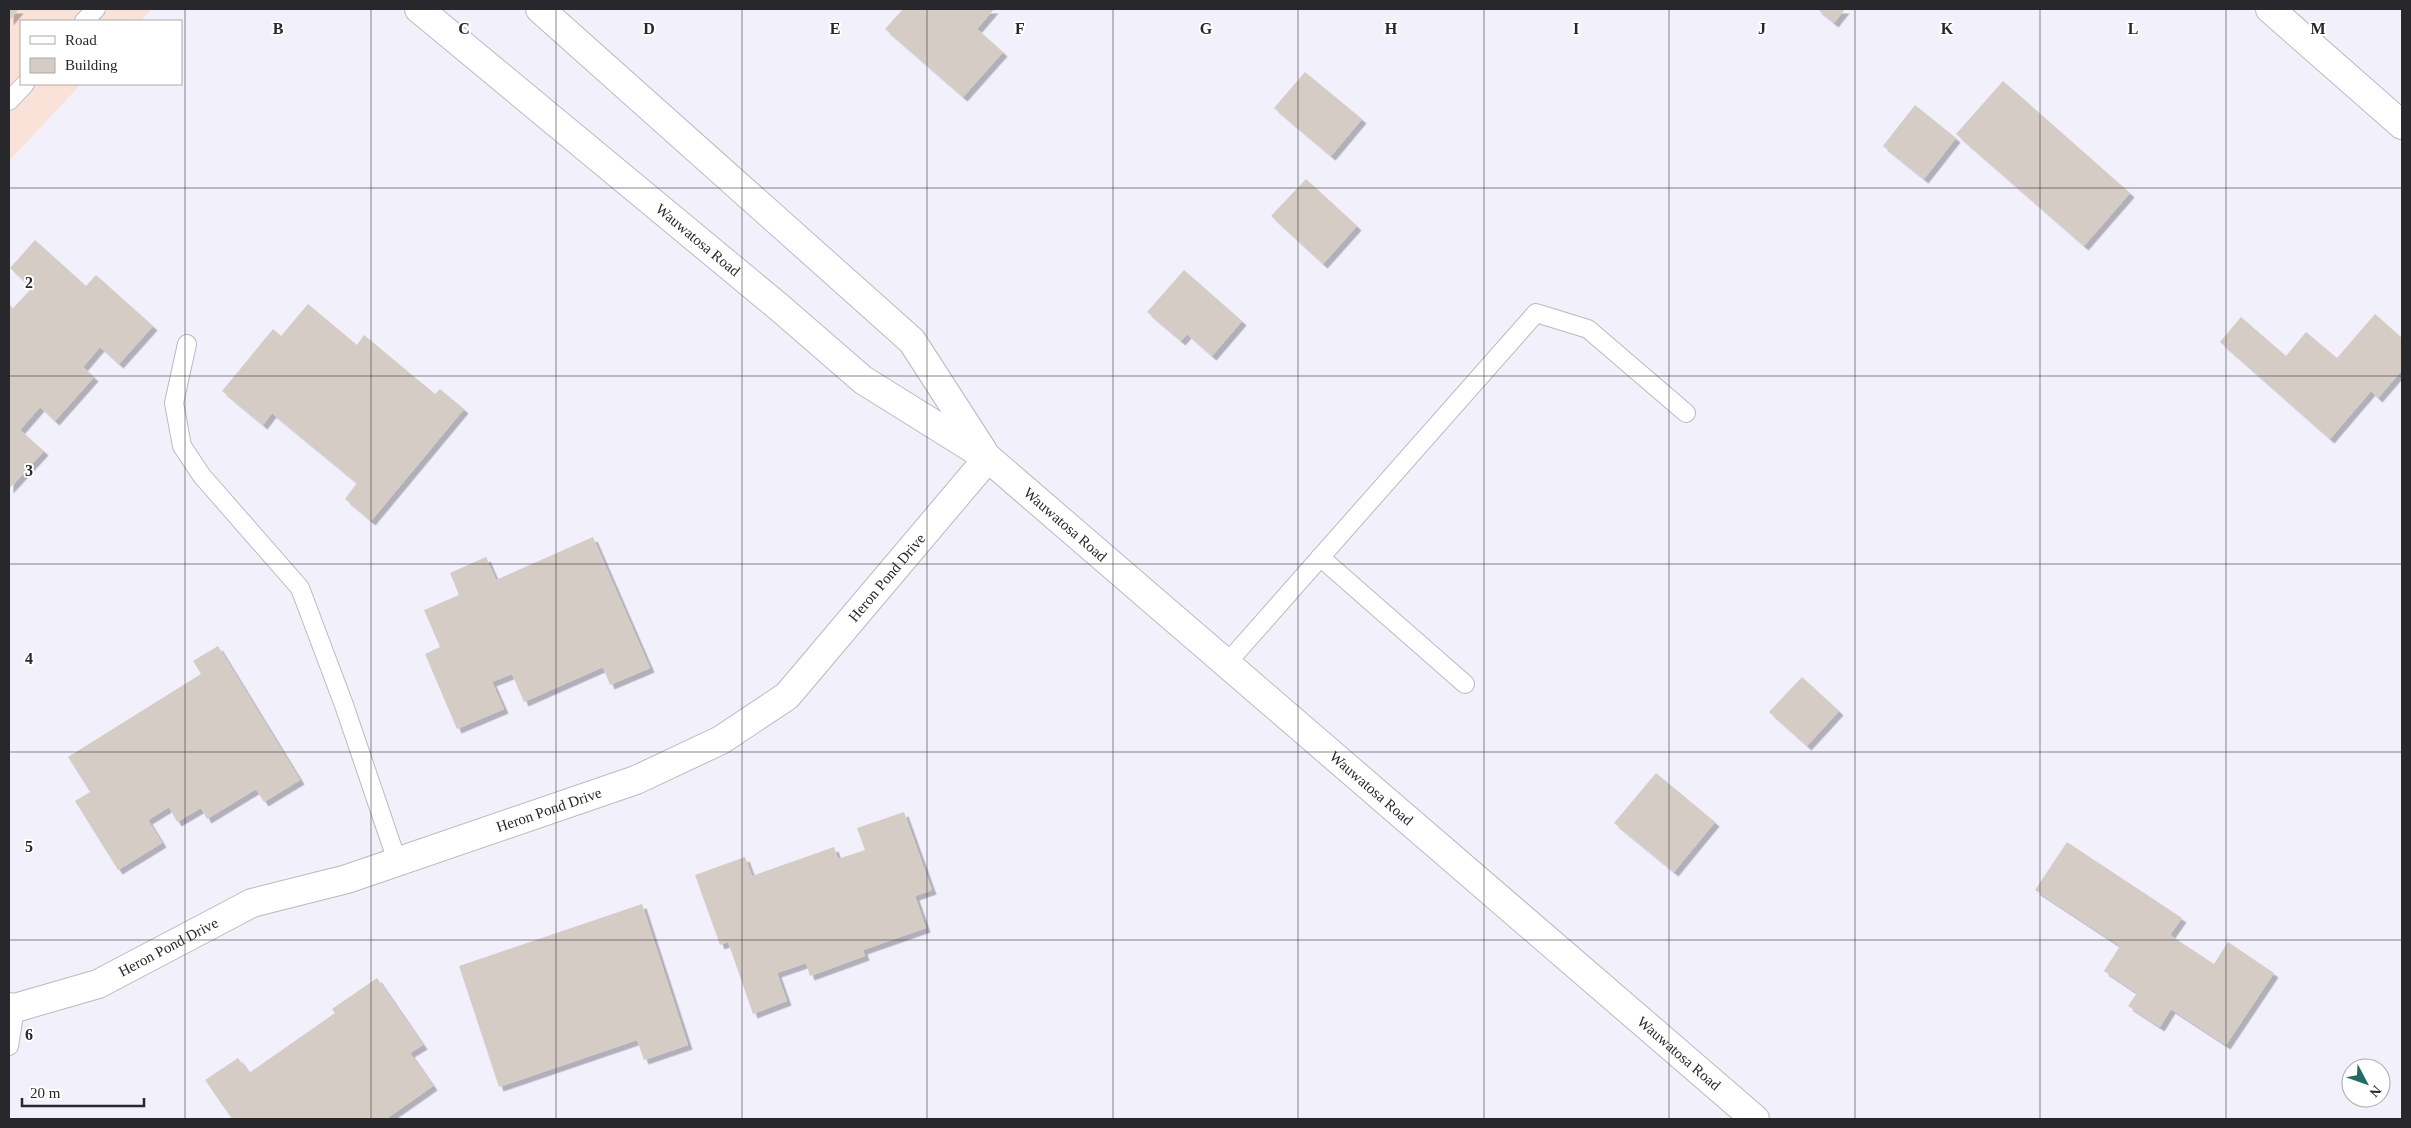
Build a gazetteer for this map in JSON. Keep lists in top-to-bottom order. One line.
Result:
{"streets":{"main road":["Wauwatosa Road","Heron Pond Drive"]},"crossings":[["Wauwatosa Road","Heron Pond Drive"]],"legend":["Road","Building"],"scale_bar":"20 m","north":"bottom right","grid":{"columns":["B","C","D","E","F","G","H","I","J","K","L","M"],"rows":["2","3","4","5","6"]}}
